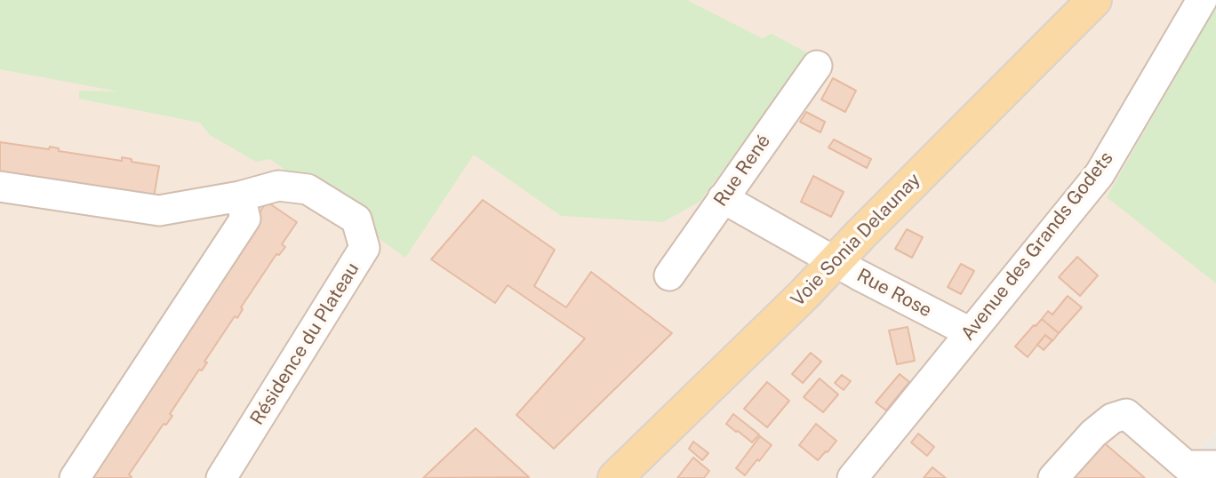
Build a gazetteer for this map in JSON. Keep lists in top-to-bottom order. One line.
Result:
{"streets":{"main road":["Voie Sonia Delaunay"],"street":["Rue René","Avenue des Grands Godets","Rue Rose","Résidence du Plateau"]},"crossings":[["Rue René","Rue Rose"],["Voie Sonia Delaunay","Rue Rose"],["Avenue des Grands Godets","Rue Rose"]]}
